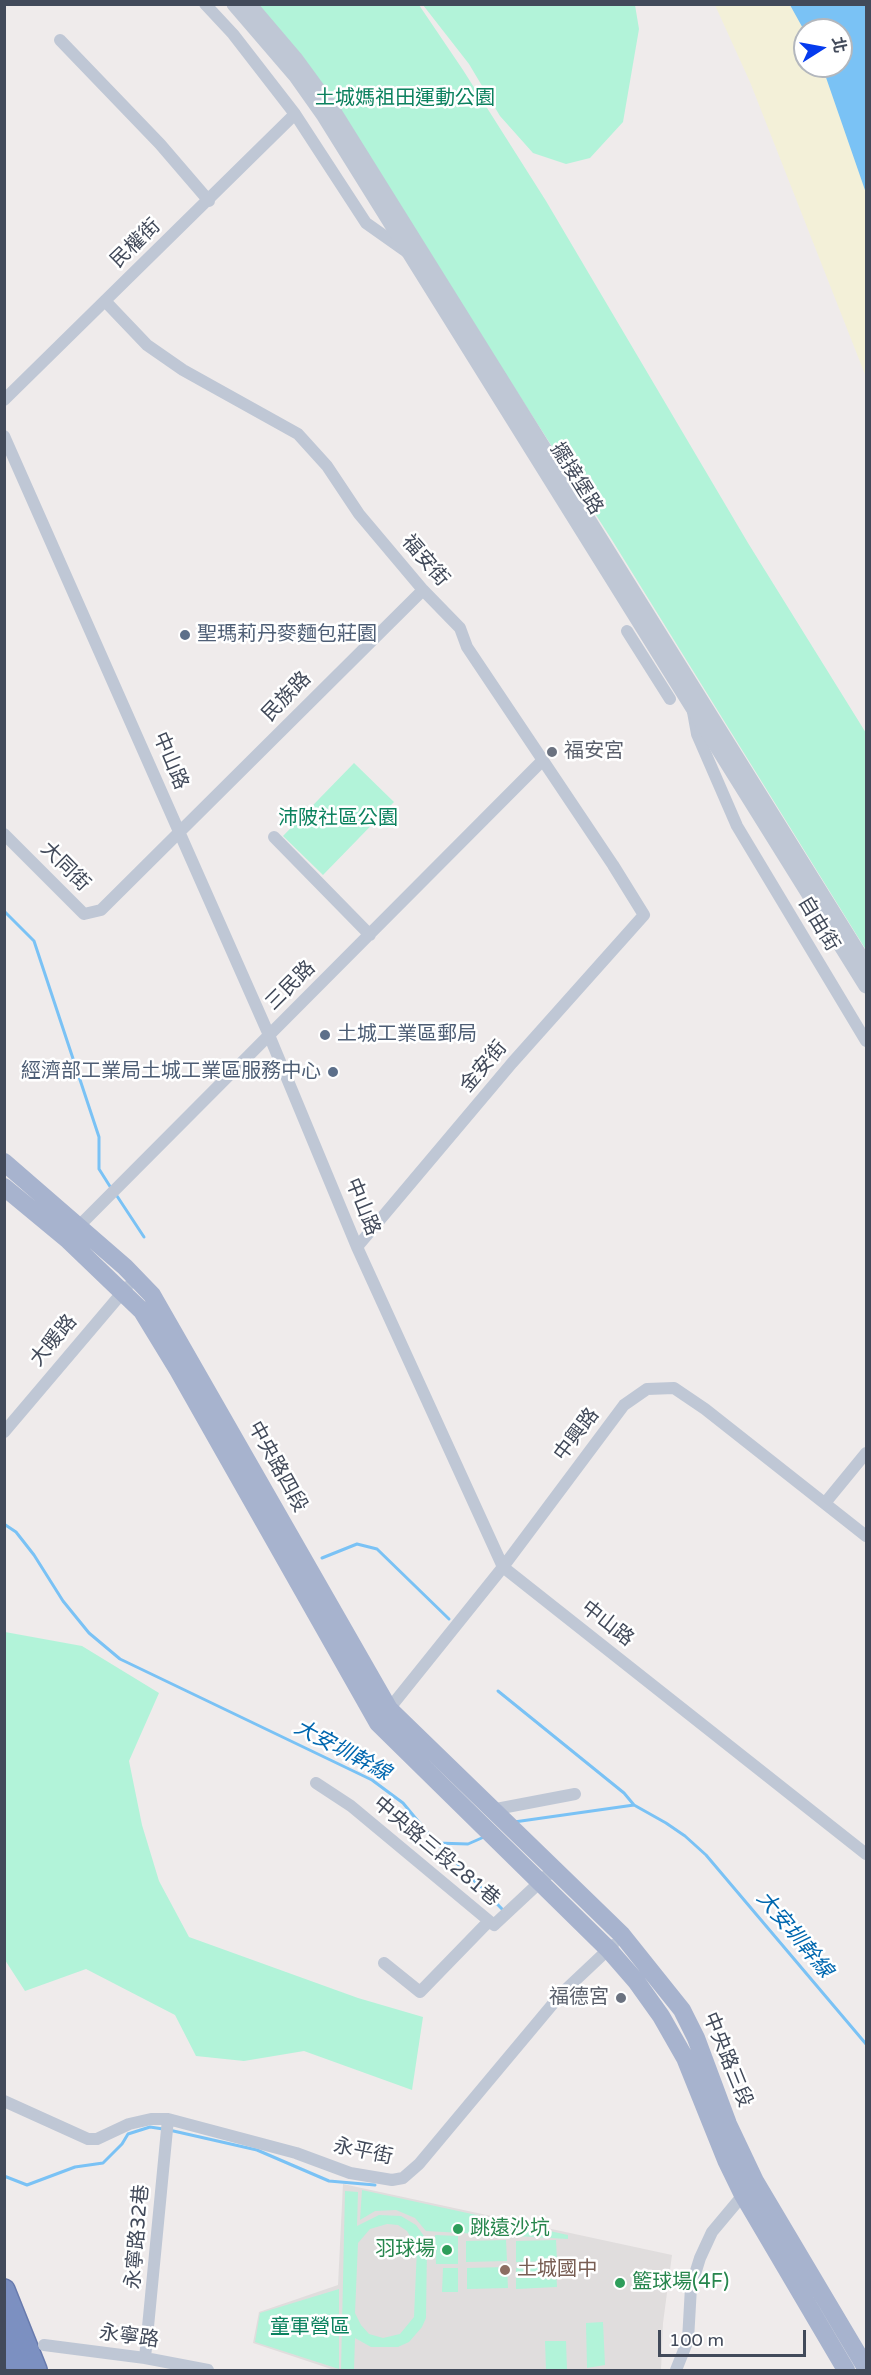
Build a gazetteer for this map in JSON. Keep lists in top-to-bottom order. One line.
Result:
{"streets":{"main road":["中央路四段","中央路三段"],"street":["民權街","擺接堡路","福安街","民族路","中山路","大同街","自由街","三民路","金安街","大暖路","中興路","中央路三段281巷","永平街","永寧路32巷","永寧路"]},"crossings":[["民權街","福安街"],["擺接堡路","自由街"],["福安街","民族路"],["福安街","三民路"],["福安街","金安街"],["民族路","中山路"],["民族路","大同街"],["中山路","大同街"],["中山路","三民路"],["中山路","金安街"],["中山路","中興路"],["三民路","中央路四段"],["大暖路","中央路四段"],["中興路","中央路四段"],["中央路四段","中央路三段"],["中央路三段281巷","中央路三段"],["中央路三段","永平街"],["永平街","永寧路32巷"],["永寧路32巷","永寧路"]],"water":["大安圳幹線"],"parks":["土城媽祖田運動公園","沛陂社區公園","童軍營區"],"places":["聖瑪莉丹麥麵包莊園","福安宮","土城工業區郵局","經濟部工業局土城工業區服務中心","福德宮","跳遠沙坑","羽球場","土城國中","籃球場(4F)"],"scale_bar":"100 m","north":"right"}
